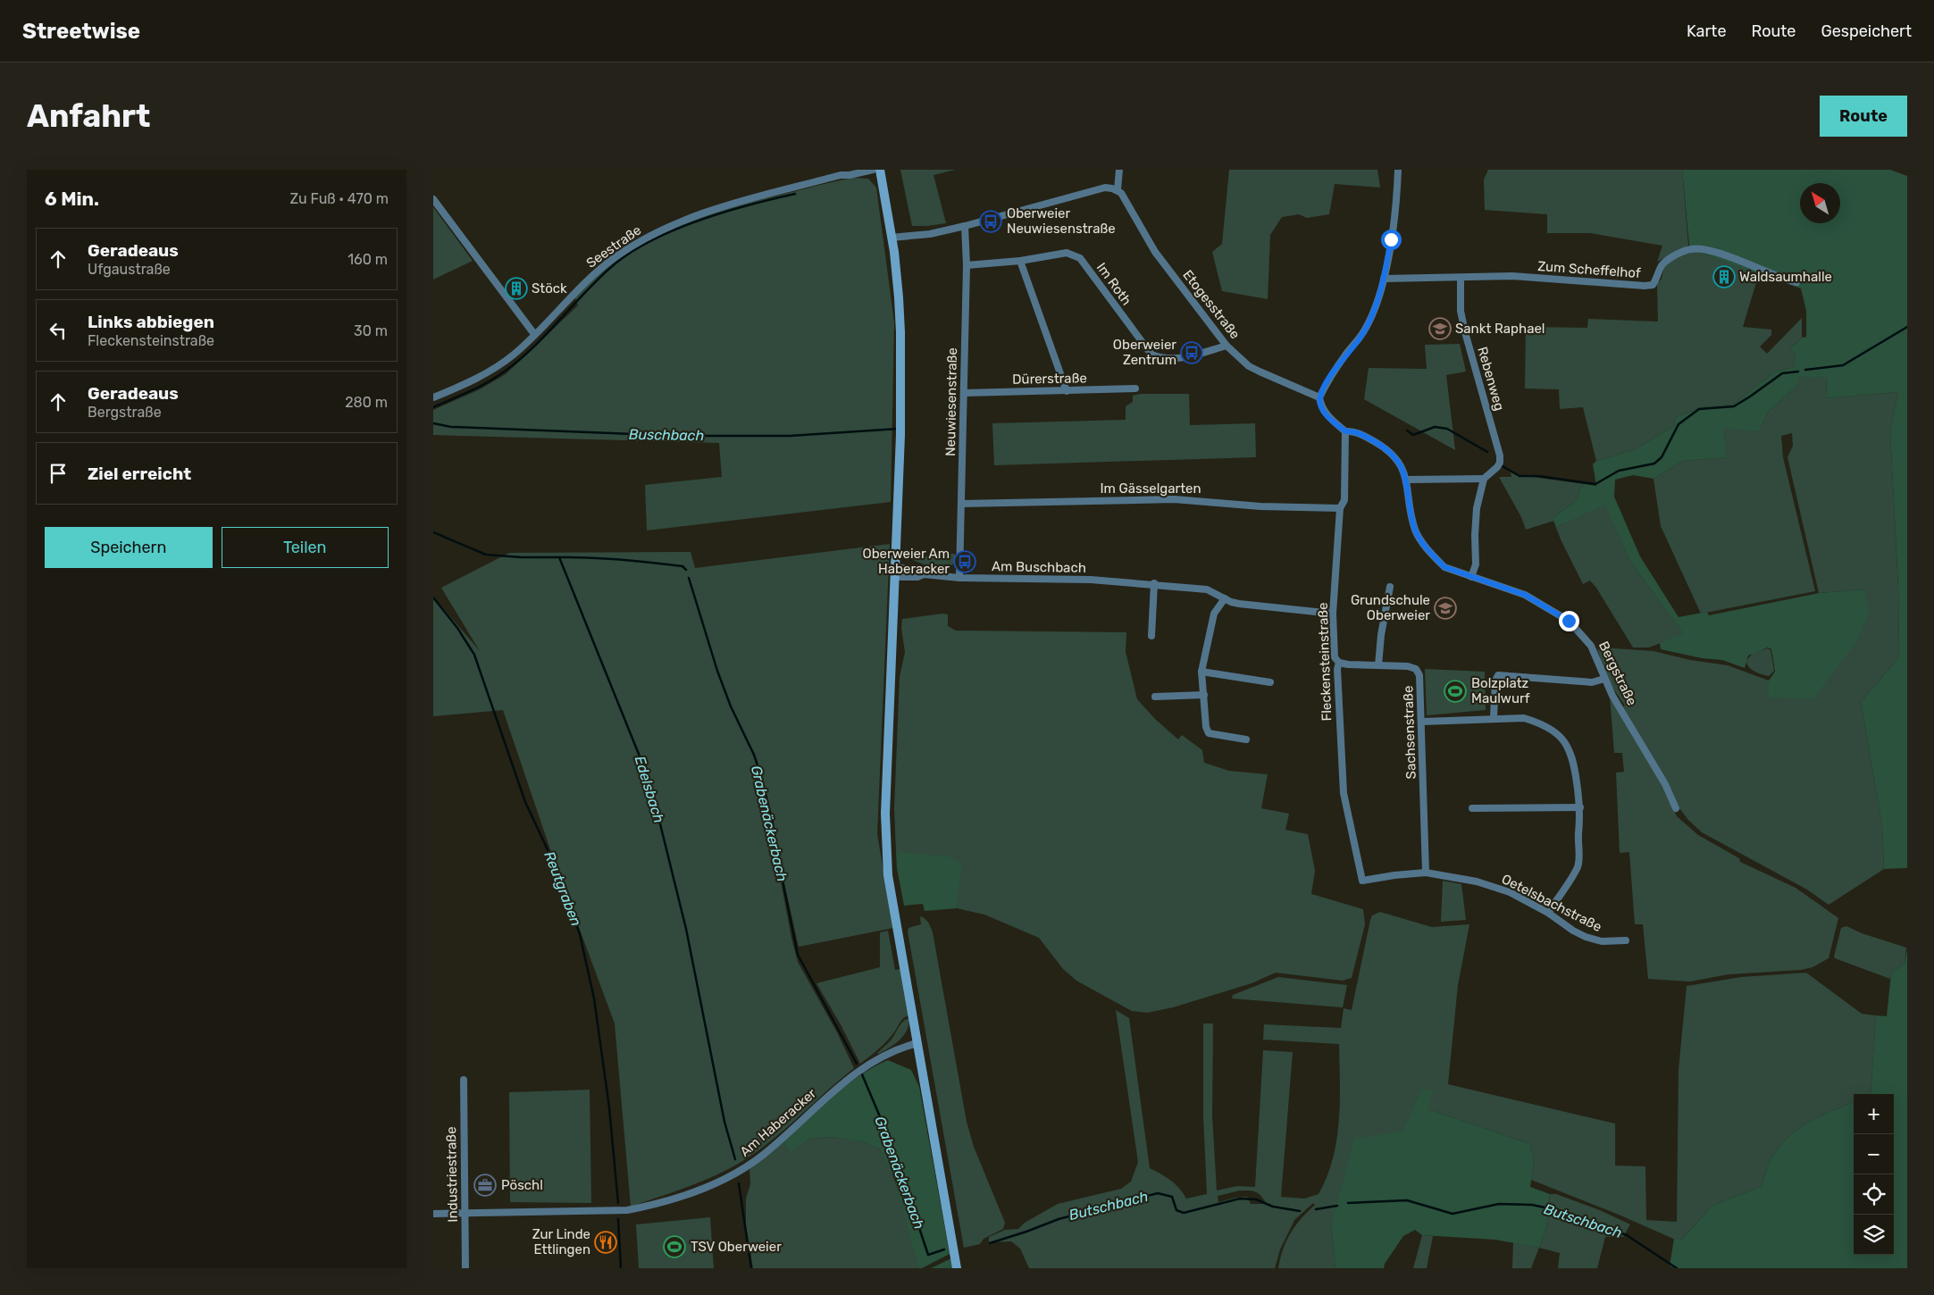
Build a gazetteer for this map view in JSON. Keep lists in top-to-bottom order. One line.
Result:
{"streets":{"street":["Seestraße","Zum Scheffelhof","Im Roth","Etogesstraße","Dürerstraße","Rebenweg","Neuwiesenstraße","Im Gässelgarten","Am Buschbach","Fleckensteinstraße","Bergstraße","Sachsenstraße","Oetelsbachstraße","Am Haberacker","Industriestraße"]},"crossings":[["Zum Scheffelhof","Rebenweg"],["Im Roth","Etogesstraße"],["Im Roth","Neuwiesenstraße"],["Dürerstraße","Neuwiesenstraße"],["Neuwiesenstraße","Im Gässelgarten"],["Neuwiesenstraße","Am Buschbach"],["Im Gässelgarten","Fleckensteinstraße"],["Am Buschbach","Fleckensteinstraße"],["Fleckensteinstraße","Bergstraße"],["Fleckensteinstraße","Sachsenstraße"],["Fleckensteinstraße","Oetelsbachstraße"],["Sachsenstraße","Oetelsbachstraße"],["Am Haberacker","Industriestraße"]],"water":["Buschbach","Edelsbach","Grabenäckerbach","Reutgraben","Butschbach"],"places":{"bus stop":["Oberweier Neuwiesenstraße","Oberweier Zentrum","Oberweier Am Haberacker"],"building":["Waldsaumhalle","Stöck"],"school or university":["Sankt Raphael","Grundschule Oberweier"],"sports":["Bolzplatz Maulwurf","TSV Oberweier"],"office":["Pöschl"],"restaurant":["Zur Linde Ettlingen"]},"north":"top left","page":{"header":"Streetwise","nav":["Karte","Route","Gespeichert"],"buttons":["Route",["Speichern","Teilen"]],"title":"Anfahrt","heading":["6 Min.","Zu Fuß · 470 m"],"list":[["Geradeaus","Ufgaustraße","160 m"],["Links abbiegen","Fleckensteinstraße","30 m"],["Geradeaus","Bergstraße","280 m"],"Ziel erreicht"],"map_buttons":["+","−"]}}
